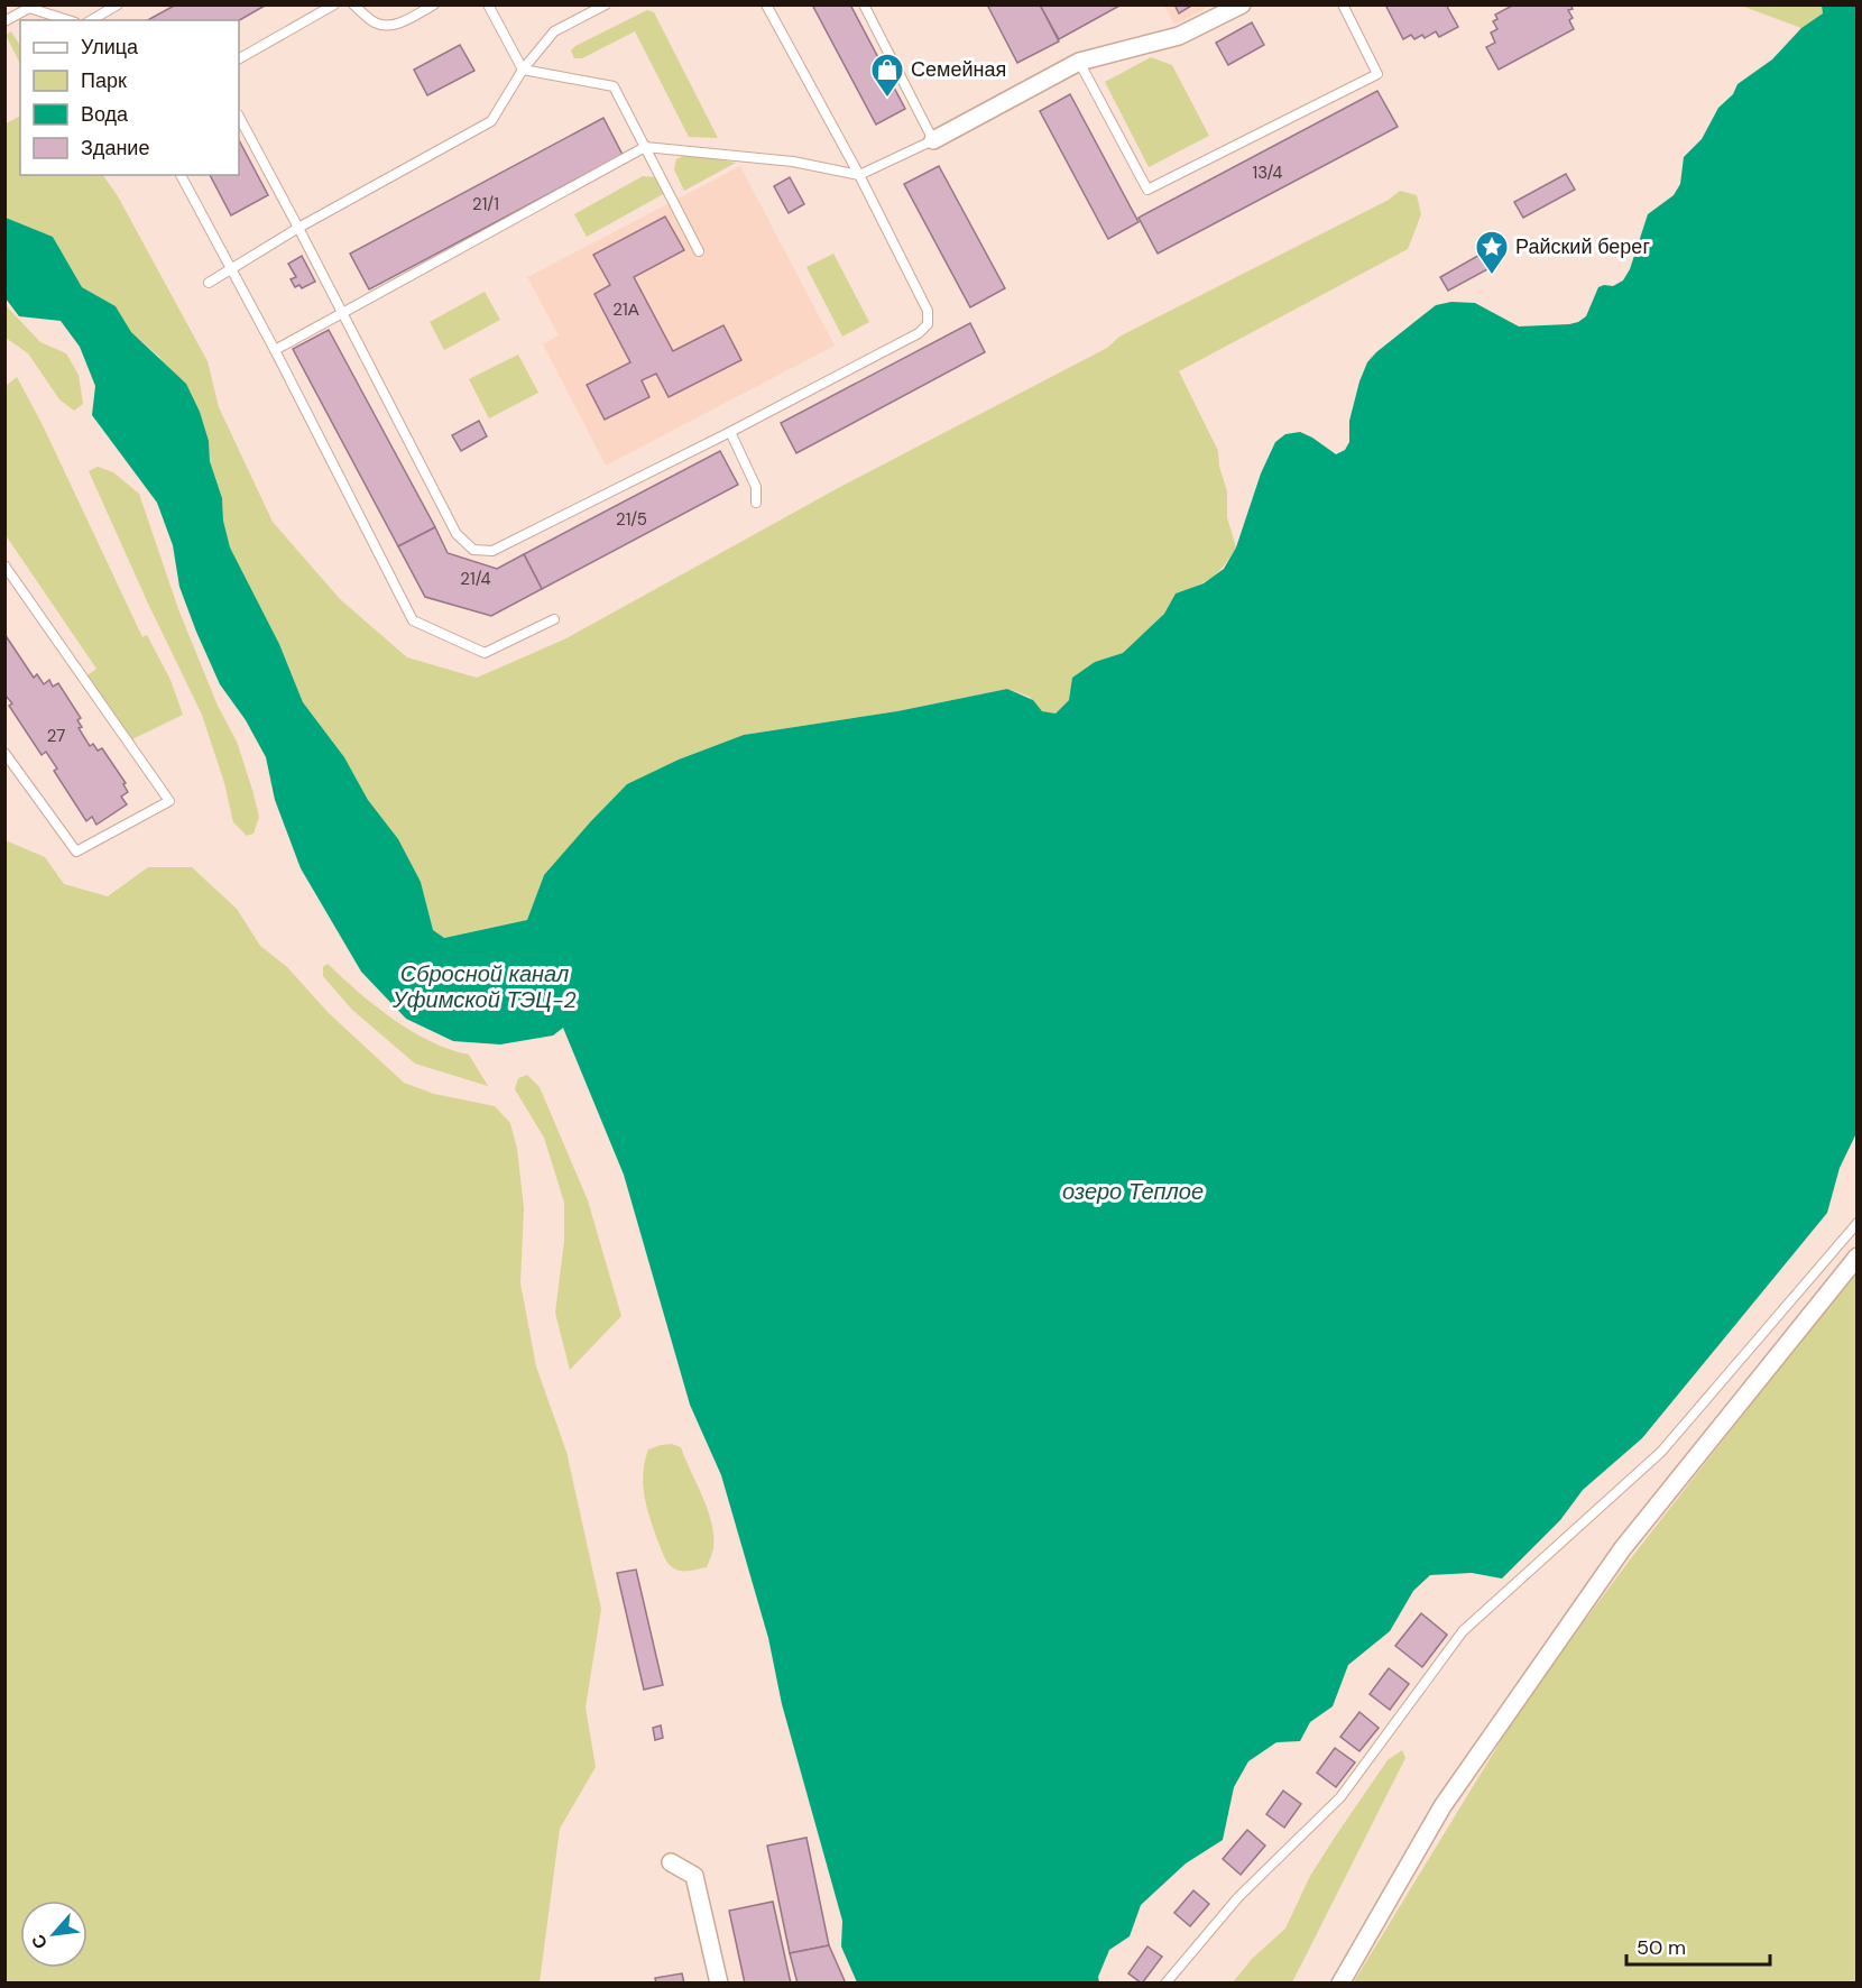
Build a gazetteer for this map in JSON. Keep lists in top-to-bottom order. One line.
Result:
{"water":["Сбросной канал Уфимской ТЭЦ-2","озеро Теплое"],"places":{"shop":["Семейная"],"place":["Райский берег"]},"house_numbers":["13/4","21/1","21А","21/5","21/4","27"],"legend":["Улица","Парк","Вода","Здание"],"scale_bar":"50 m","north":"bottom left"}
